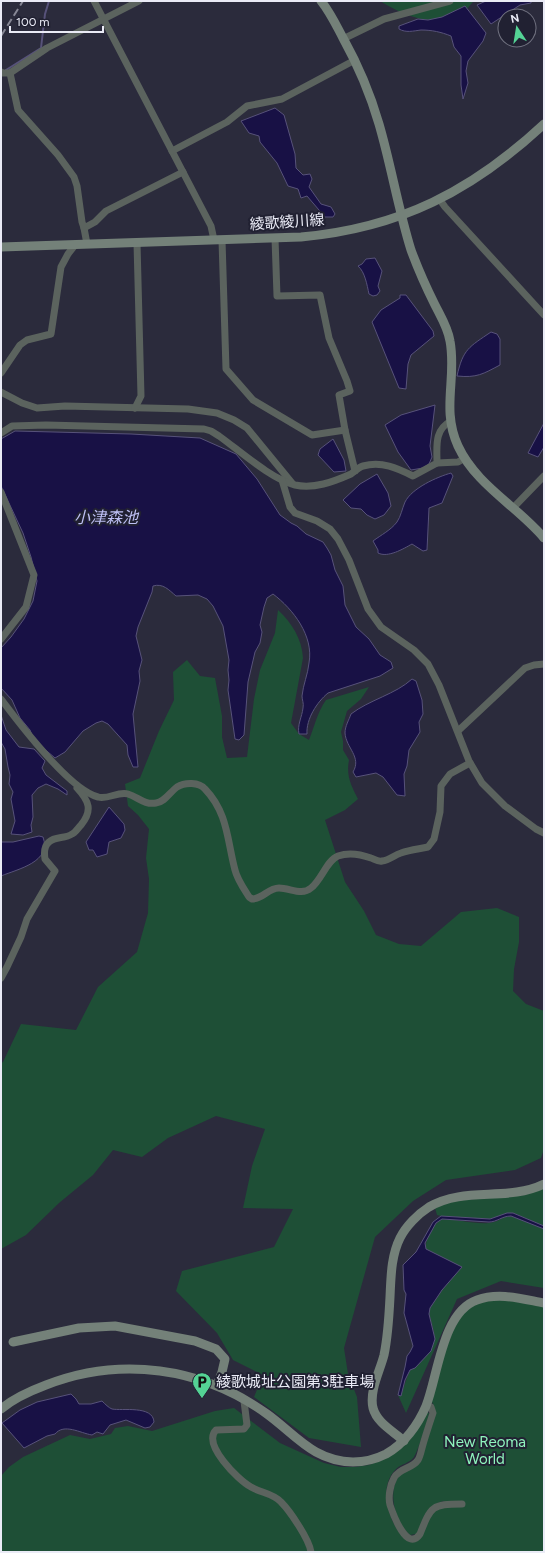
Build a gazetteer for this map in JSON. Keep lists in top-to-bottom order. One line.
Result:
{"streets":{"street":["綾歌綾川線"]},"water":["小津森池"],"parks":["New Reoma World"],"places":{"parking":["綾歌城址公園第3駐車場"]},"scale_bar":"100 m","north":"top"}
